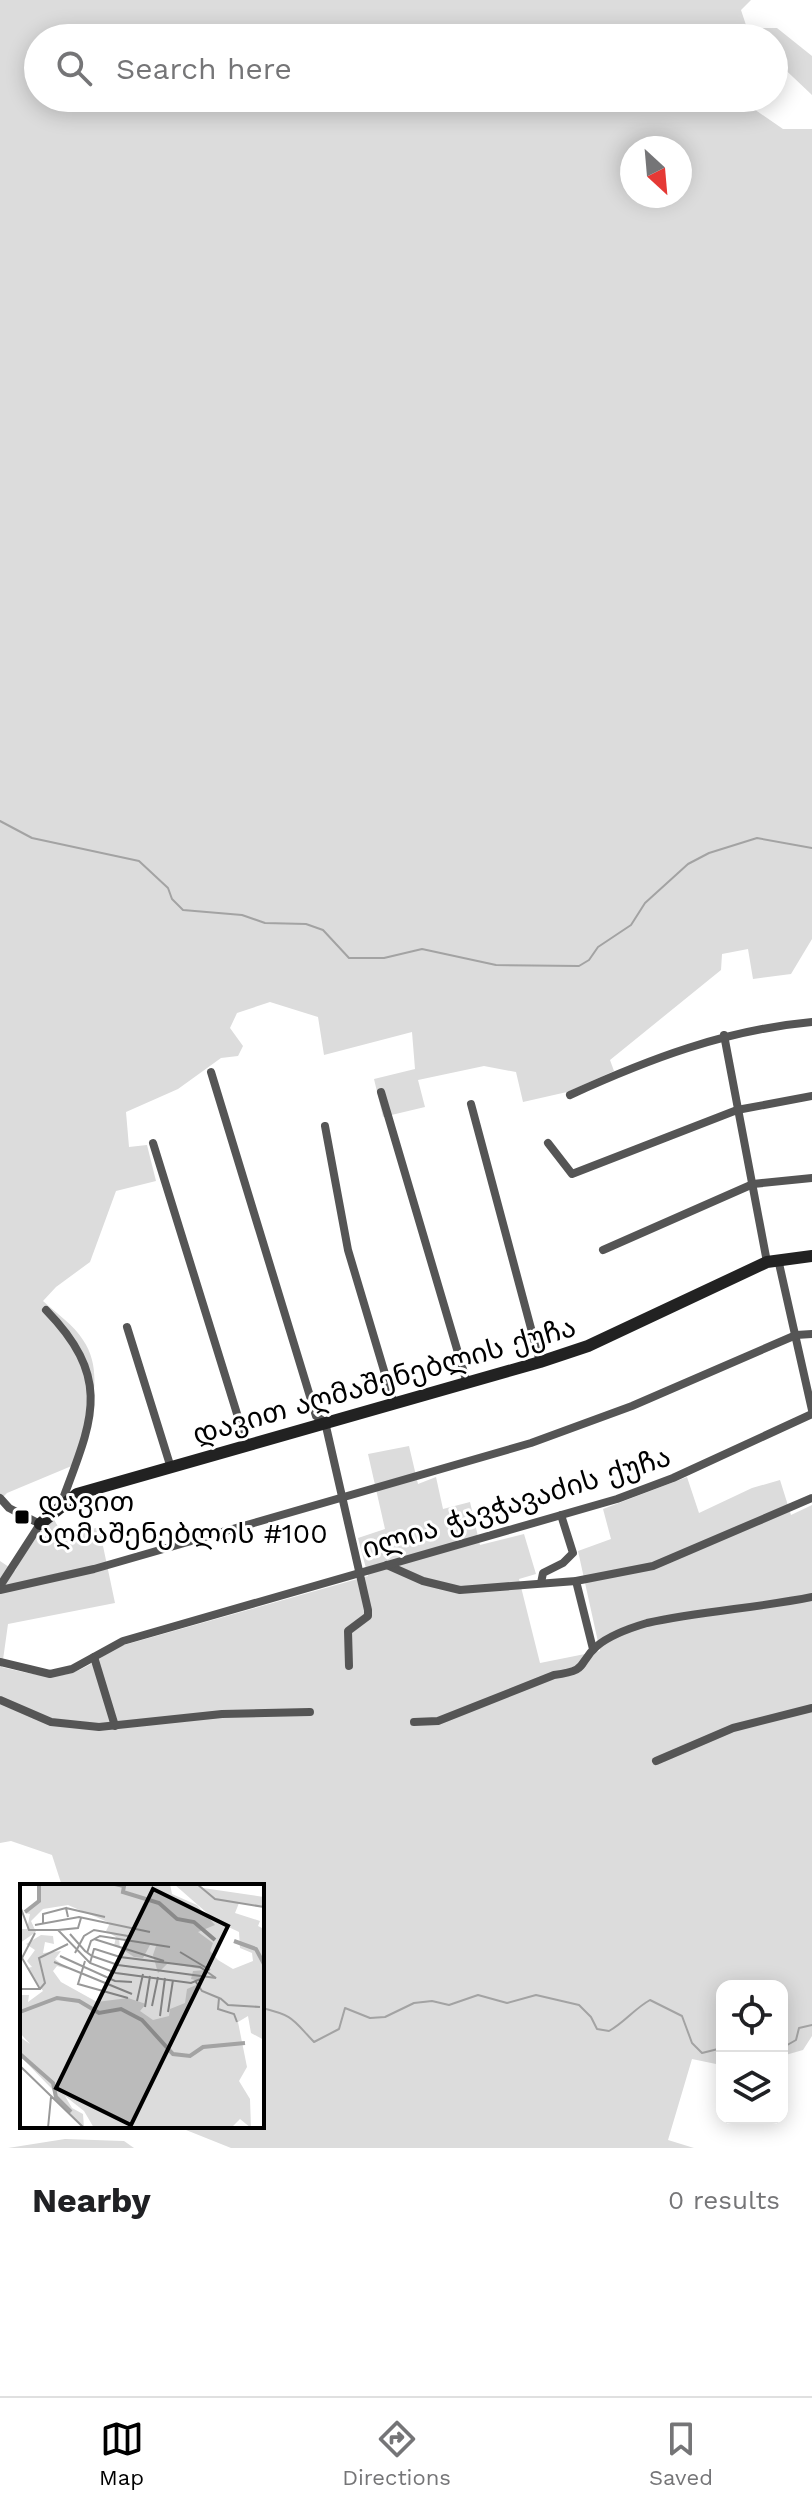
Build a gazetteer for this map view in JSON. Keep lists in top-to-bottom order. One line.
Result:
{"streets":{"street":["დავით აღმაშენებლის ქუჩა","ილია ჭავჭავაძის ქუჩა"]},"places":{"transit":["დავით აღმაშენებლის #100"]},"north":"bottom right","page":{"search":"Search here","heading":["Nearby","0 results"],"nav":["Map","Directions","Saved"]}}
